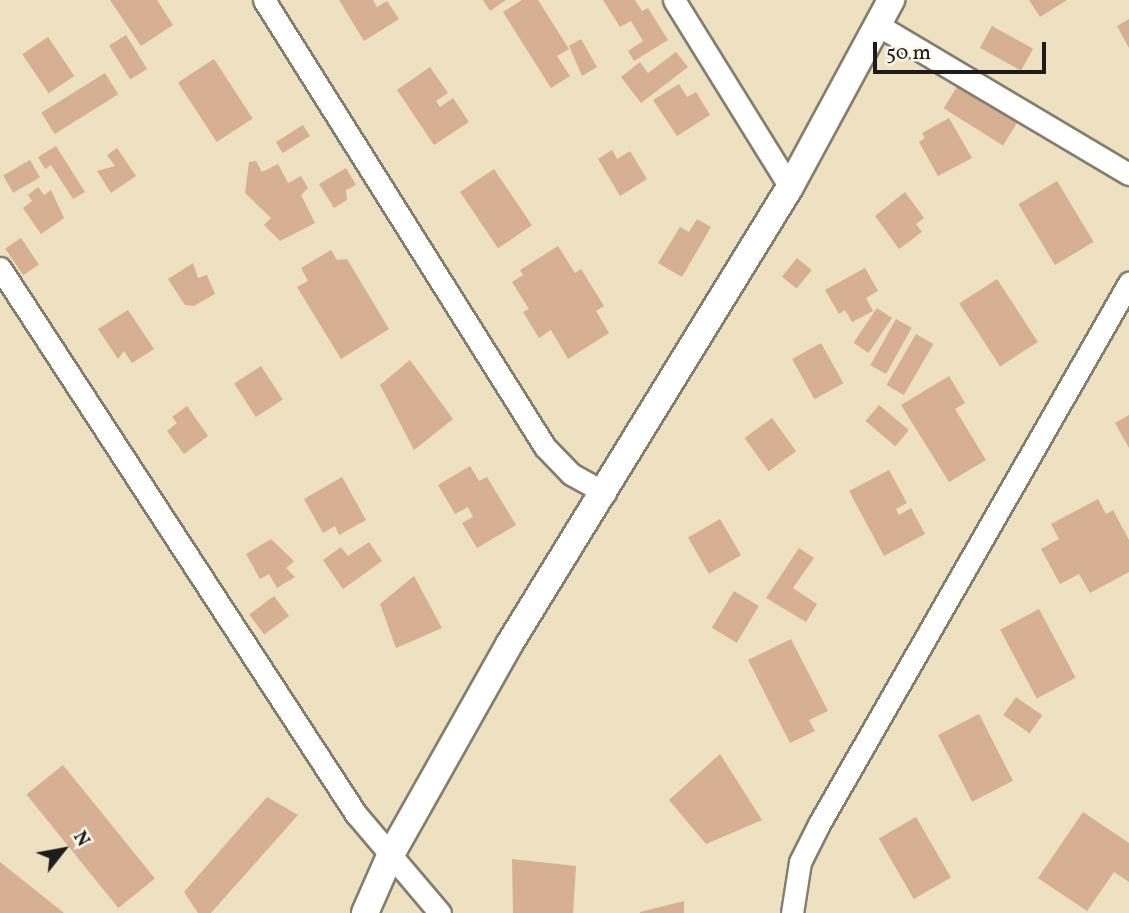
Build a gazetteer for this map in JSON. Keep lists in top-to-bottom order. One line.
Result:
{"scale_bar":"50 m","north":"top right"}
